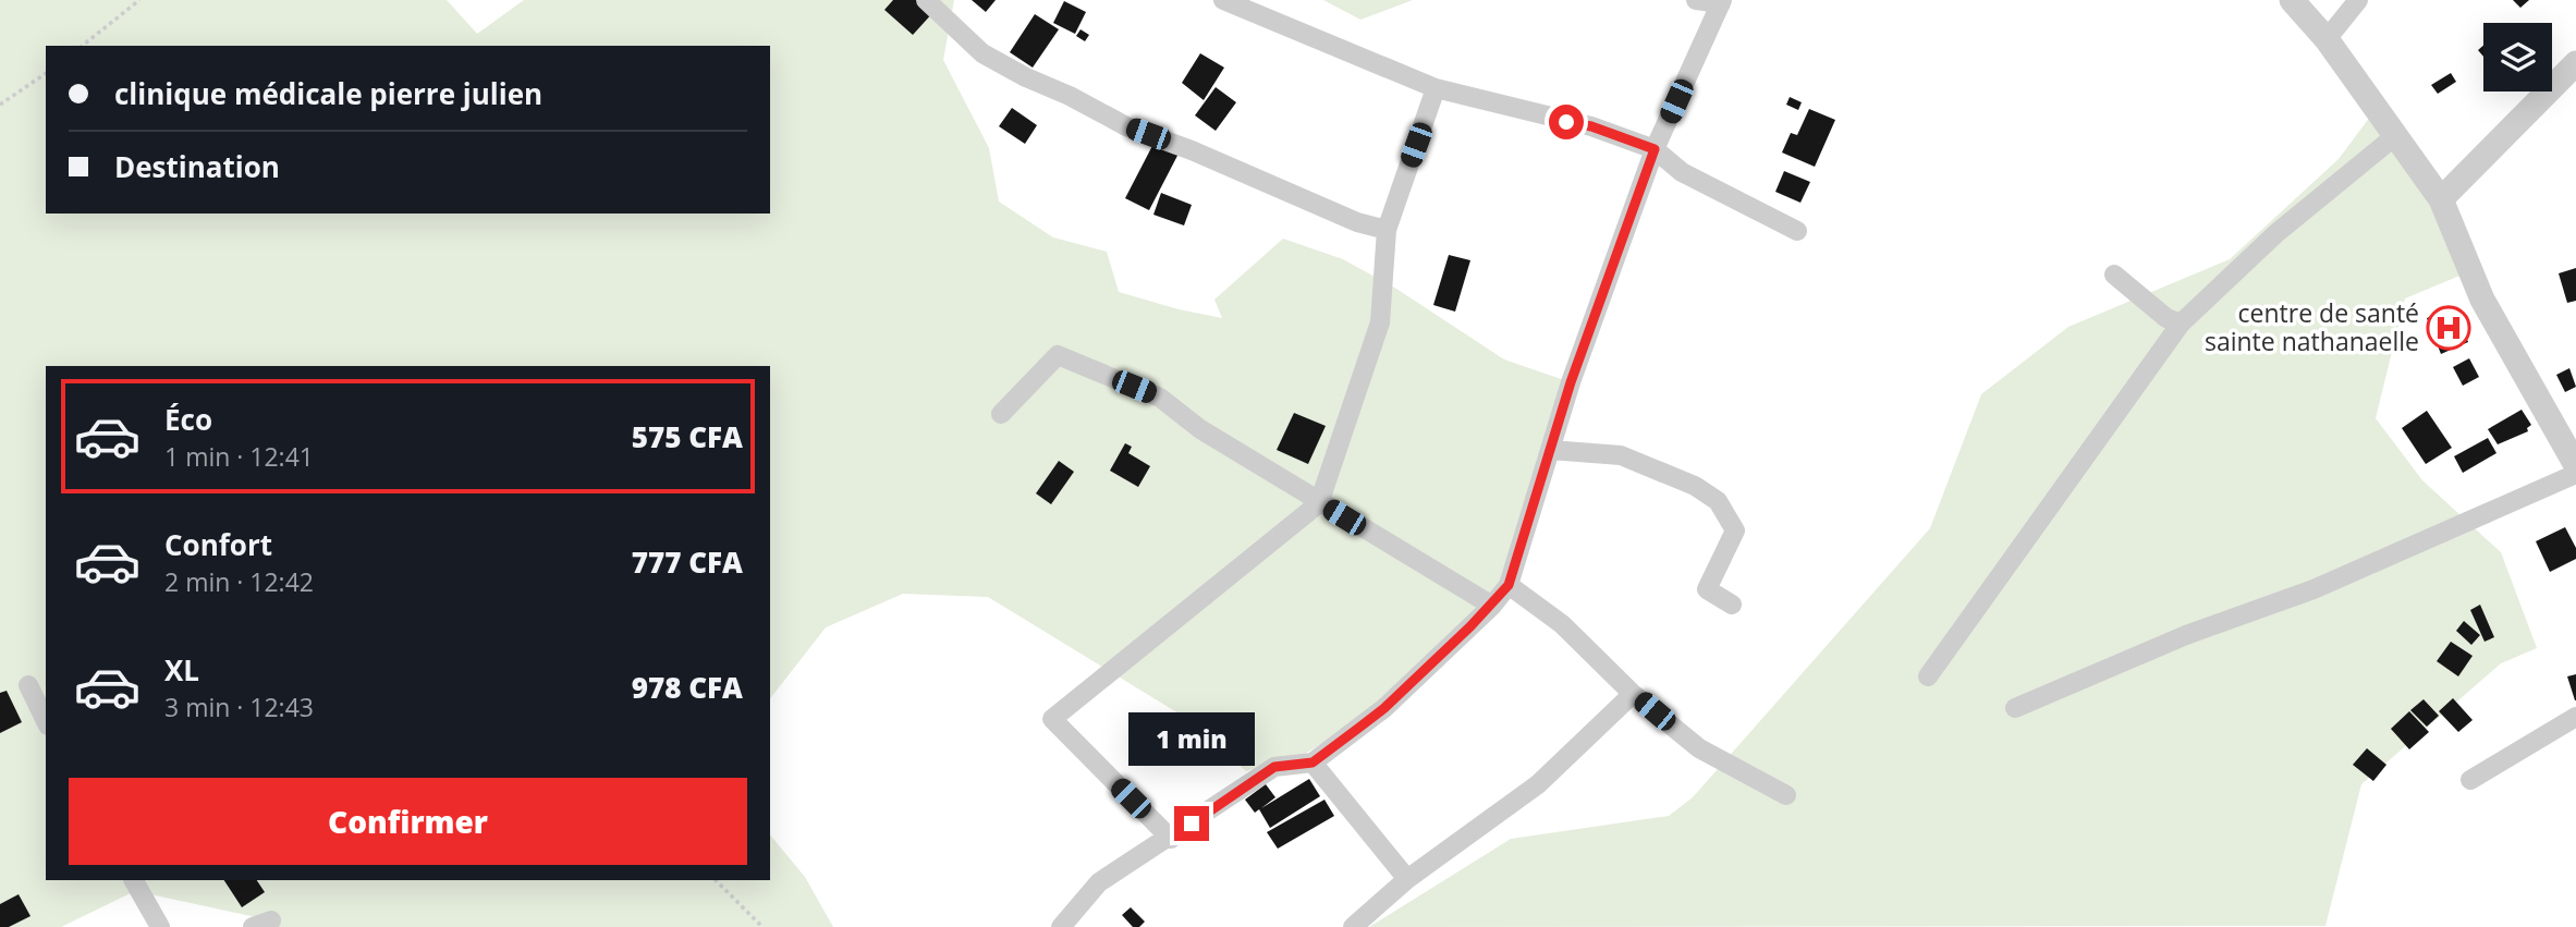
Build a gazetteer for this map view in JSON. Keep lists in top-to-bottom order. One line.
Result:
{"places":{"hospital":["centre de santé sainte nathanaelle"]},"page":{"banner":["clinique médicale pierre julien","Destination"],"list":[{"name":"Éco","note":"1 min · 12:41","value":"575 CFA"},{"name":"Confort","note":"2 min · 12:42","value":"777 CFA"},{"name":"XL","note":"3 min · 12:43","value":"978 CFA"}],"bubble":"1 min","buttons":"Confirmer"}}
